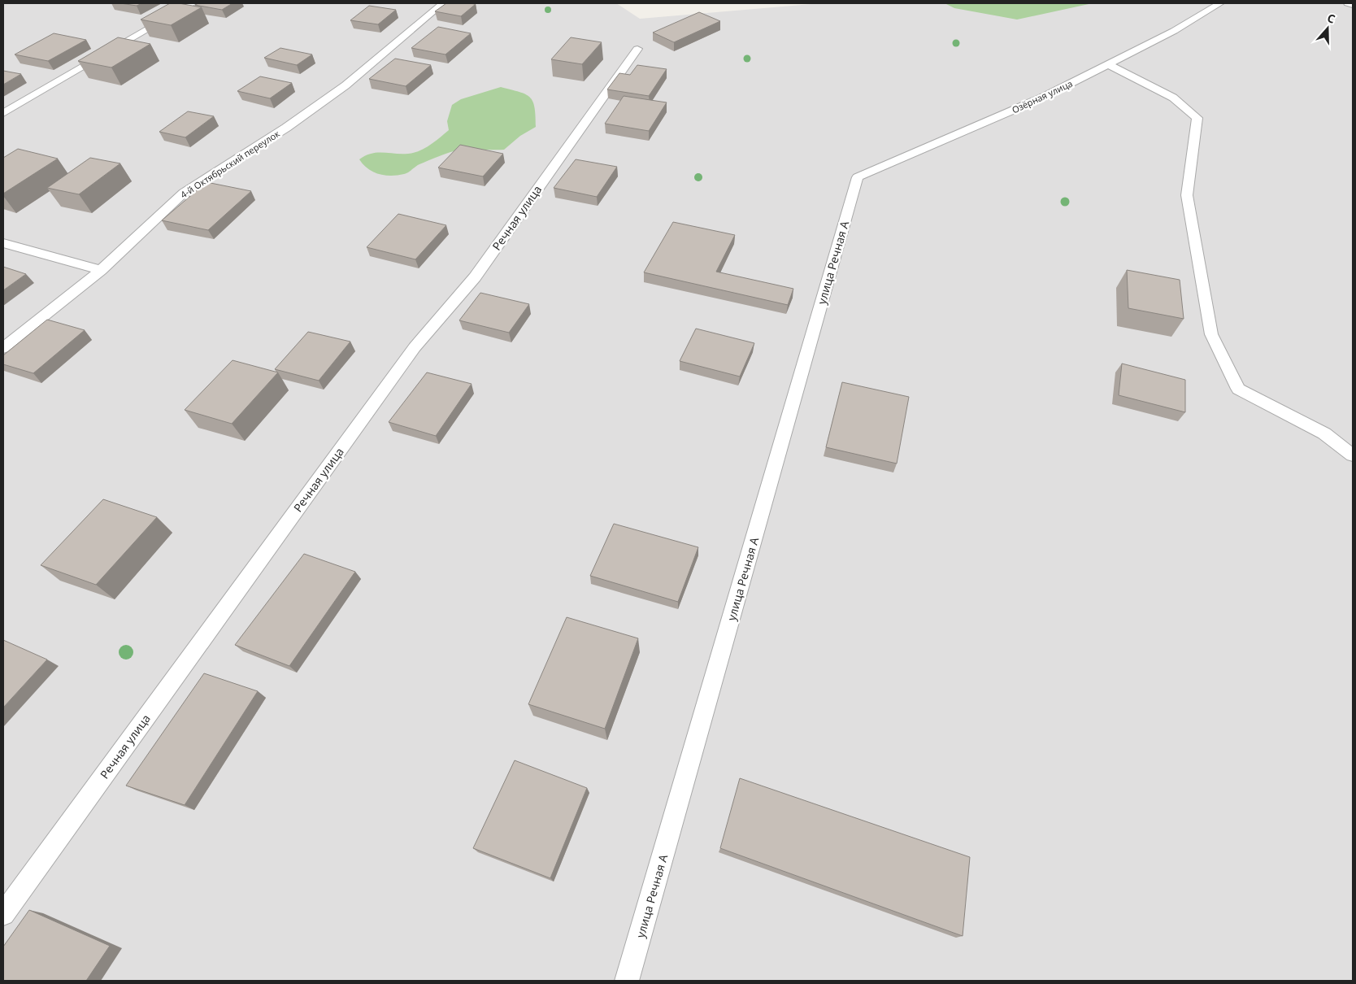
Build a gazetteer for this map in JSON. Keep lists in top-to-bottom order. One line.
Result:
{"streets":{"lane":["Озёрная улица","4-й Октябрьский переулок","Речная улица","улица Речная А"]},"crossings":[["Озёрная улица","улица Речная А"]],"north":"top"}
